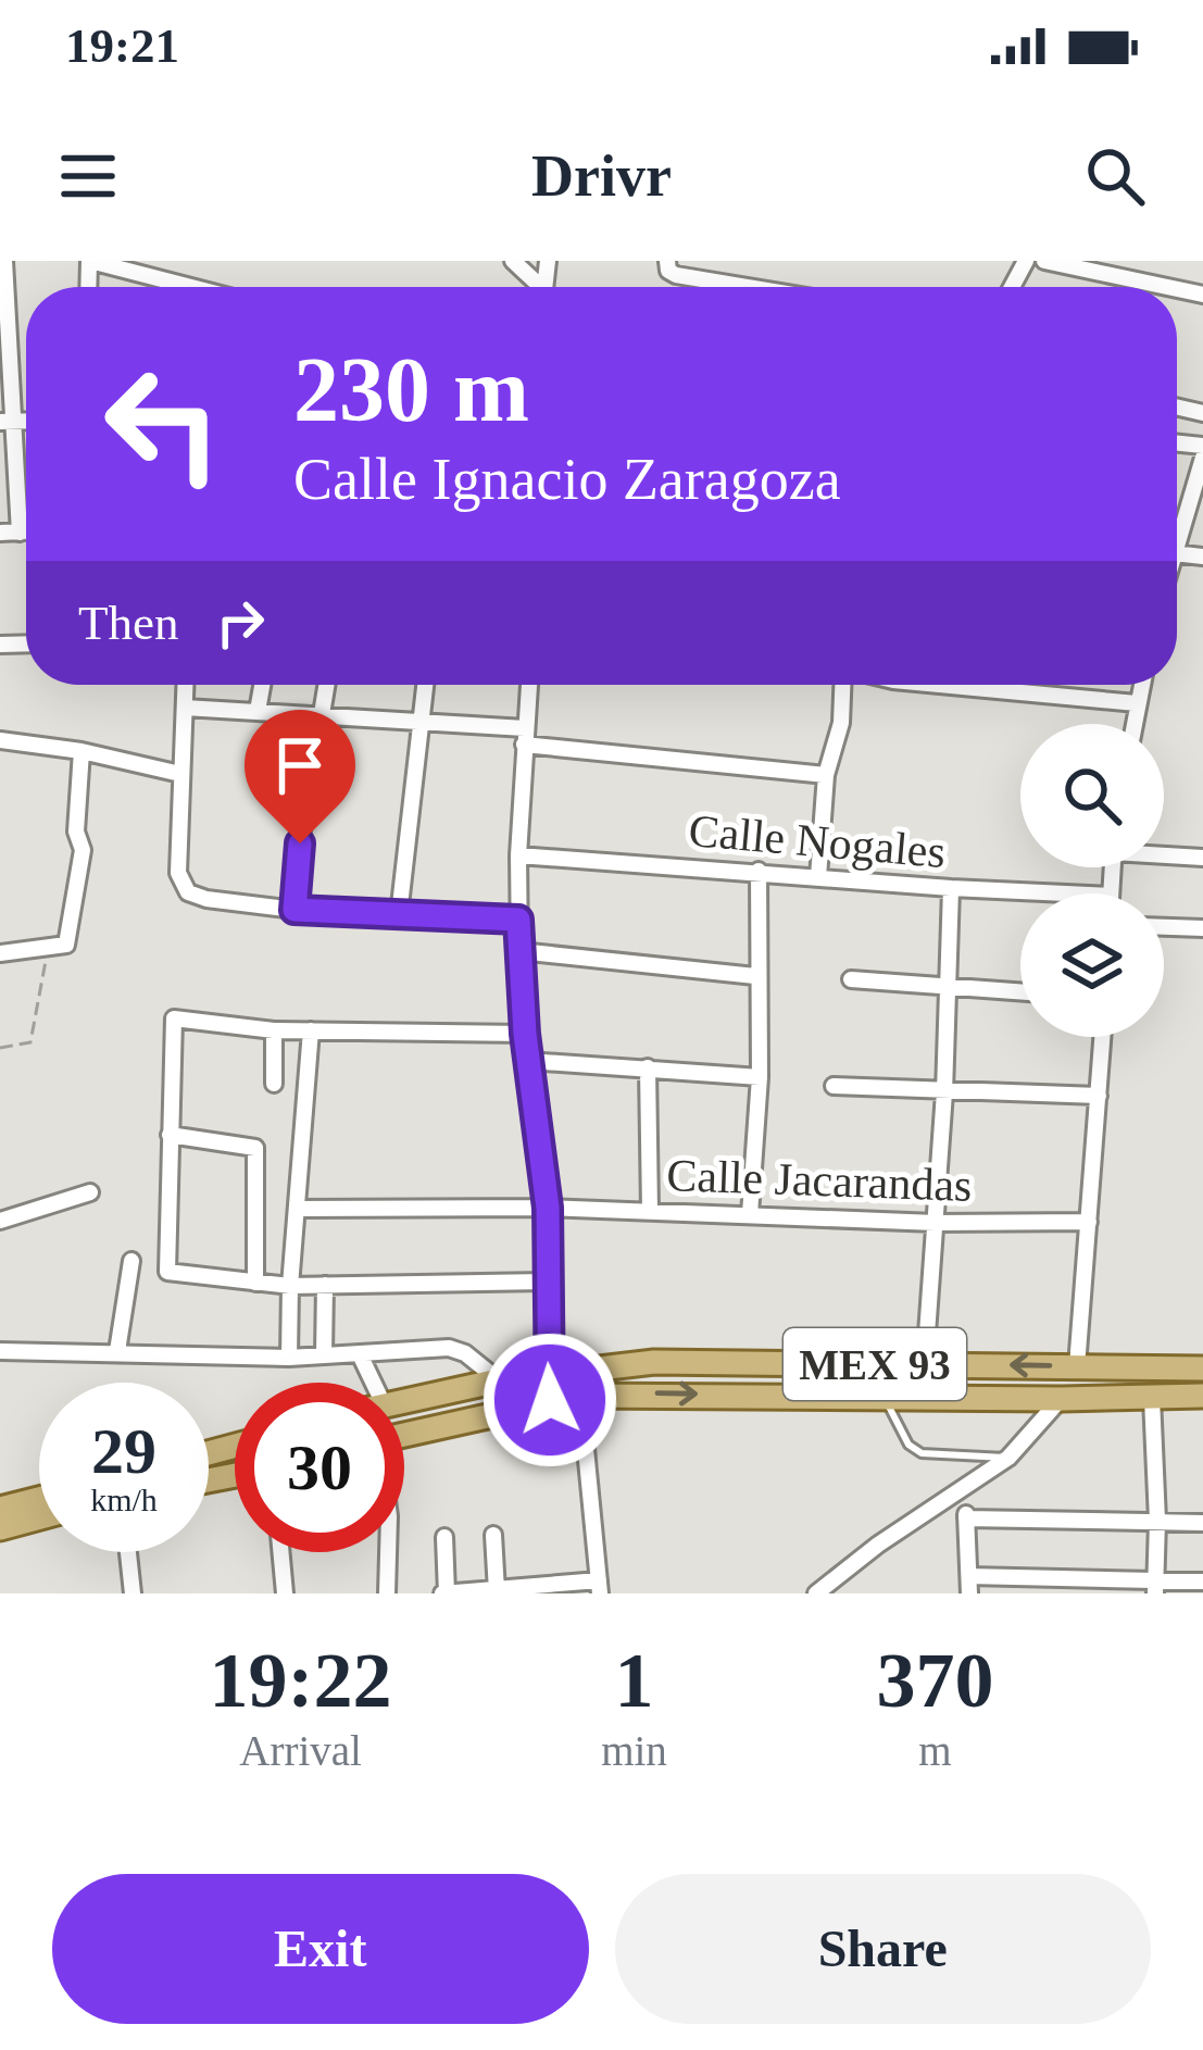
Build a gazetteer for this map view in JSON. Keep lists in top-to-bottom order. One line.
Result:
{"streets":{"main road":["MEX 93"],"street":["Calle Nogales","Calle Jacarandas"]},"page":{"status":"19:21","header":"Drivr","turn":["230 m","Calle Ignacio Zaragoza"],"then":"Then","speed":"29 km/h","limit":"30","eta":["19:22","Arrival","1","min","370","m"],"buttons":["Exit","Share"]}}
